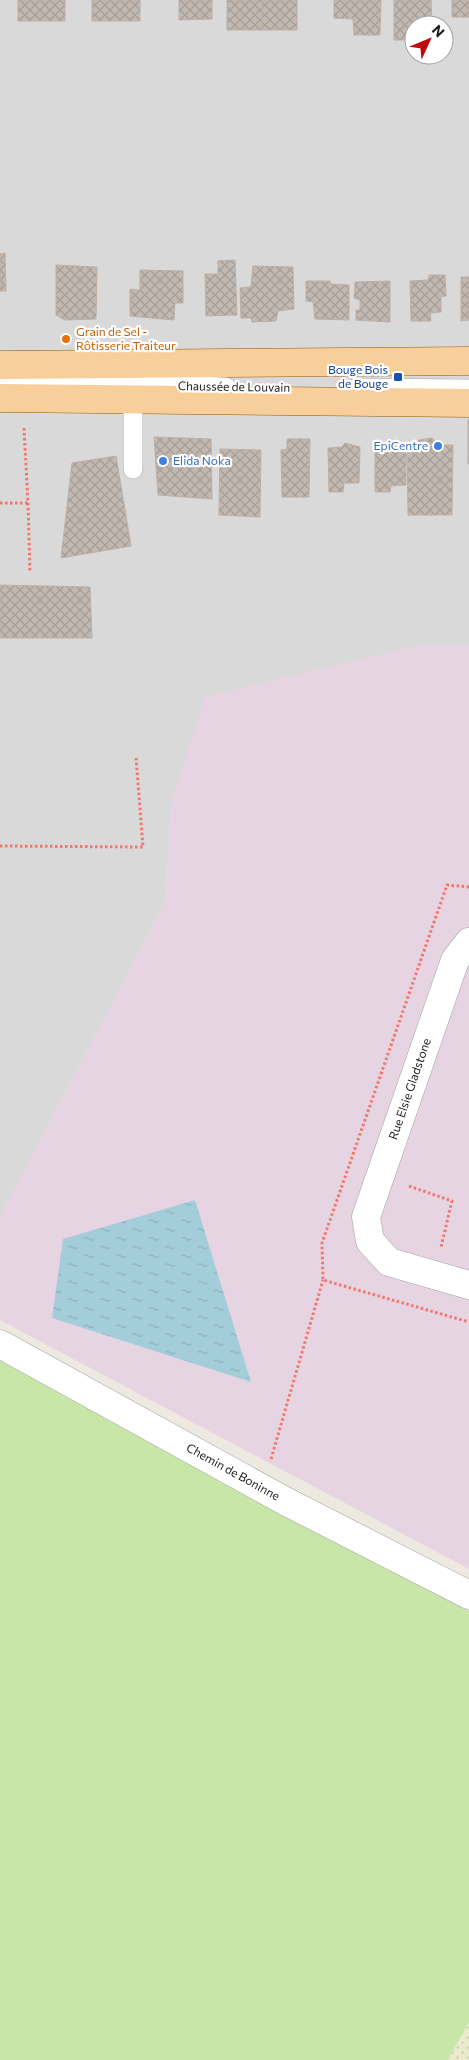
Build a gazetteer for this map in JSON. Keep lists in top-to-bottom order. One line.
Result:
{"streets":{"main road":["Chaussée de Louvain"],"street":["Rue Elsie Gladstone","Chemin de Boninne"]},"places":{"other":["Grain de Sel - Rôtisserie Traiteur","EpiCentre","Elida Noka"],"transit":["Bouge Bois de Bouge"]},"north":"top right"}
